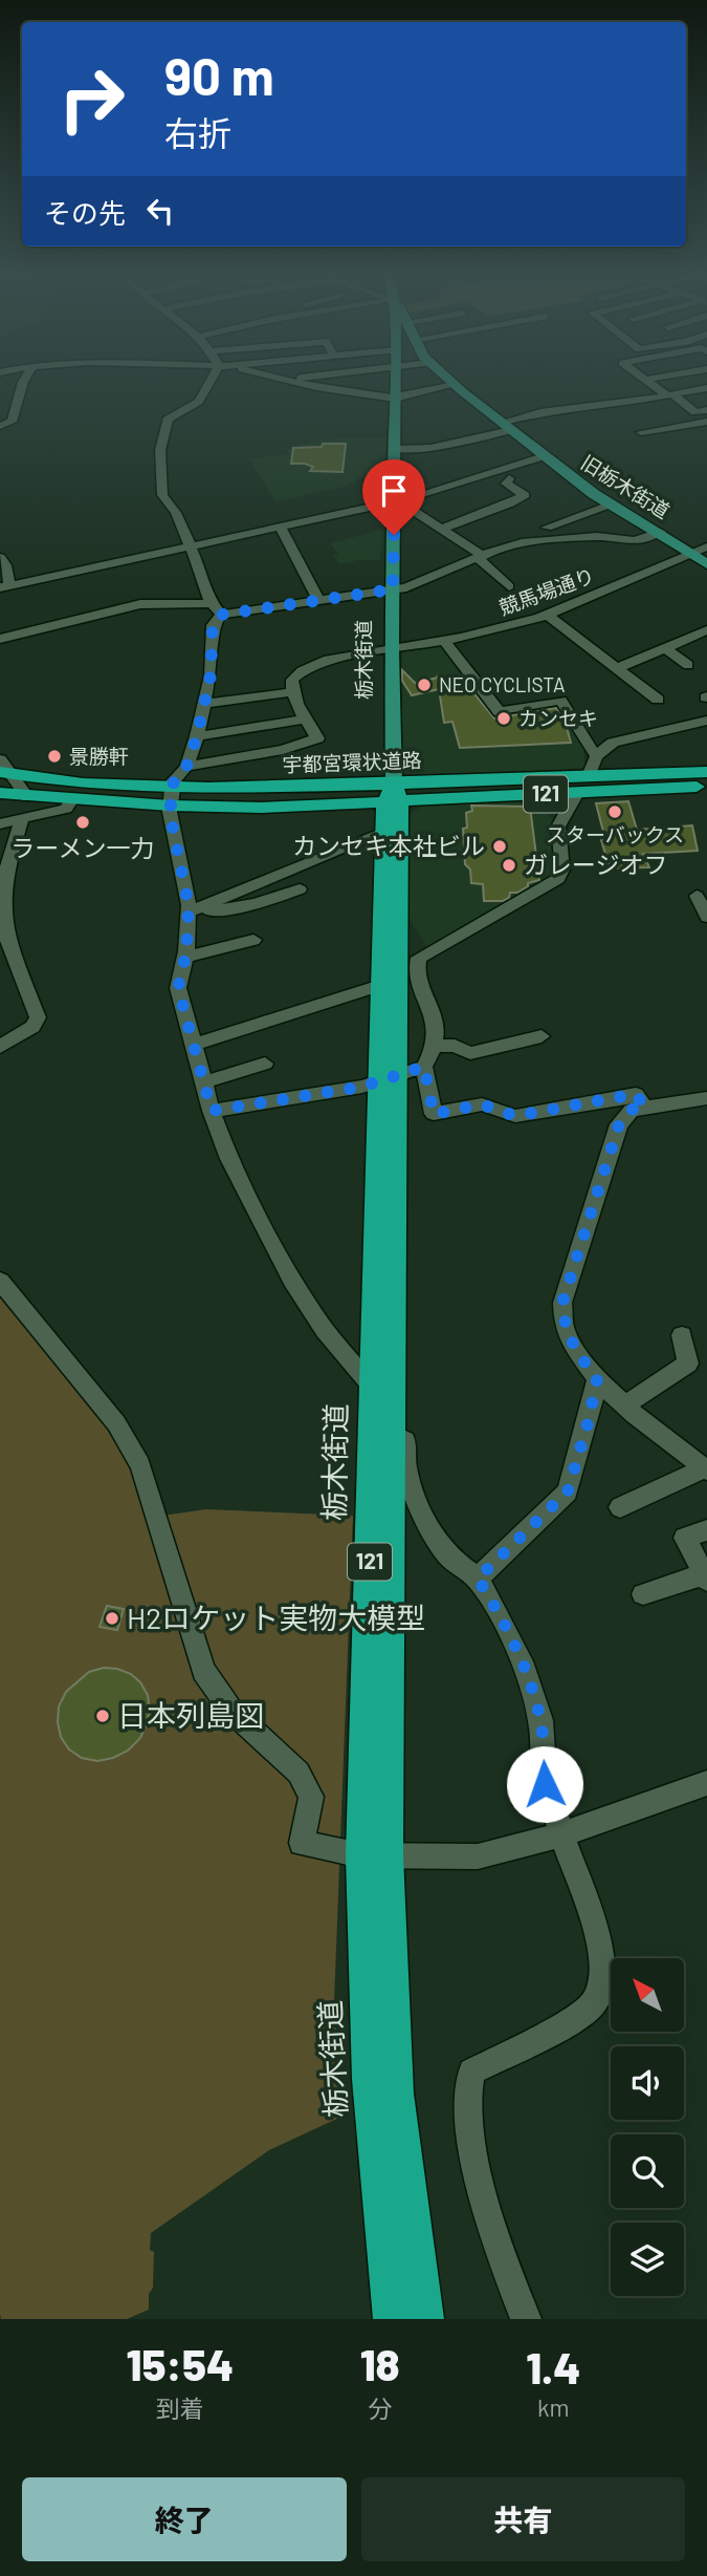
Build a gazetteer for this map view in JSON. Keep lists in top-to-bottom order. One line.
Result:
{"streets":{"highway":["栃木街道","宇都宮環状道路","121"],"main road":["旧栃木街道"],"street":["競馬場通り"]},"crossings":[["旧栃木街道","競馬場通り"],["競馬場通り","栃木街道"],["栃木街道","宇都宮環状道路"]],"places":["NEO CYCLISTA","カンセキ","景勝軒","スターバックス","ラーメン一力","カンセキ本社ビル","ガレージオフ","H2ロケット実物大模型","日本列島図"],"north":"top left","page":{"turn":["90 m","右折"],"then":"その先","eta":["15:54","到着","18","分","1.4","km"],"buttons":["終了","共有"]}}
